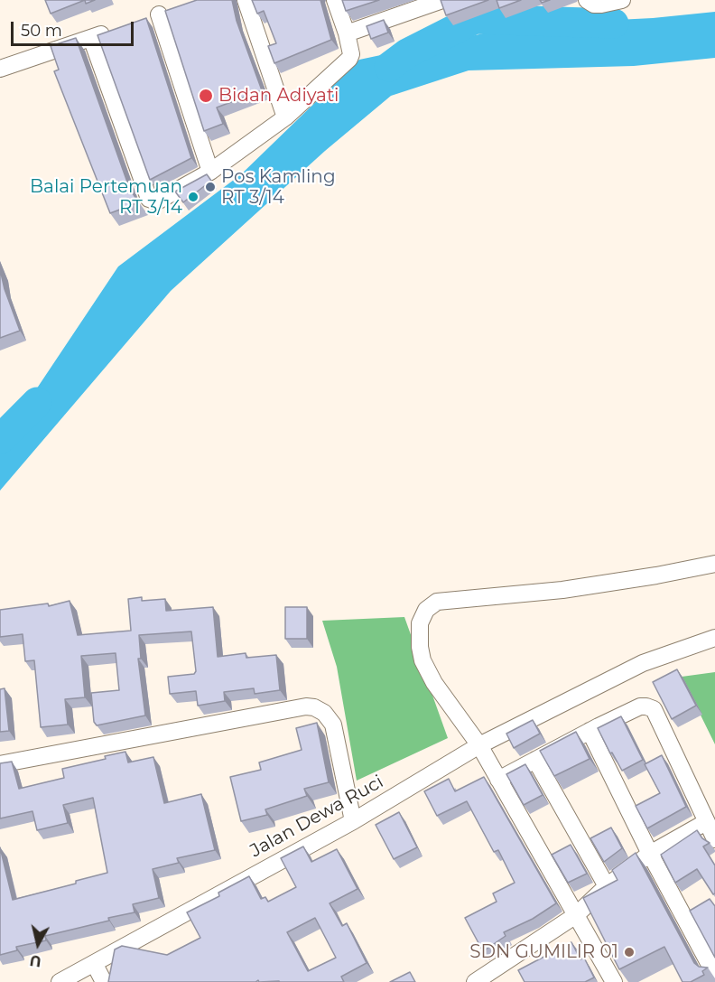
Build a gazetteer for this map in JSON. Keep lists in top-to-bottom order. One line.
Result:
{"streets":{"street":["Jalan Dewa Ruci"]},"places":["Bidan Adiyati","Pos Kamling RT 3/14","Balai Pertemuan RT 3/14","SDN GUMILIR 01"],"scale_bar":"50 m","north":"bottom"}
